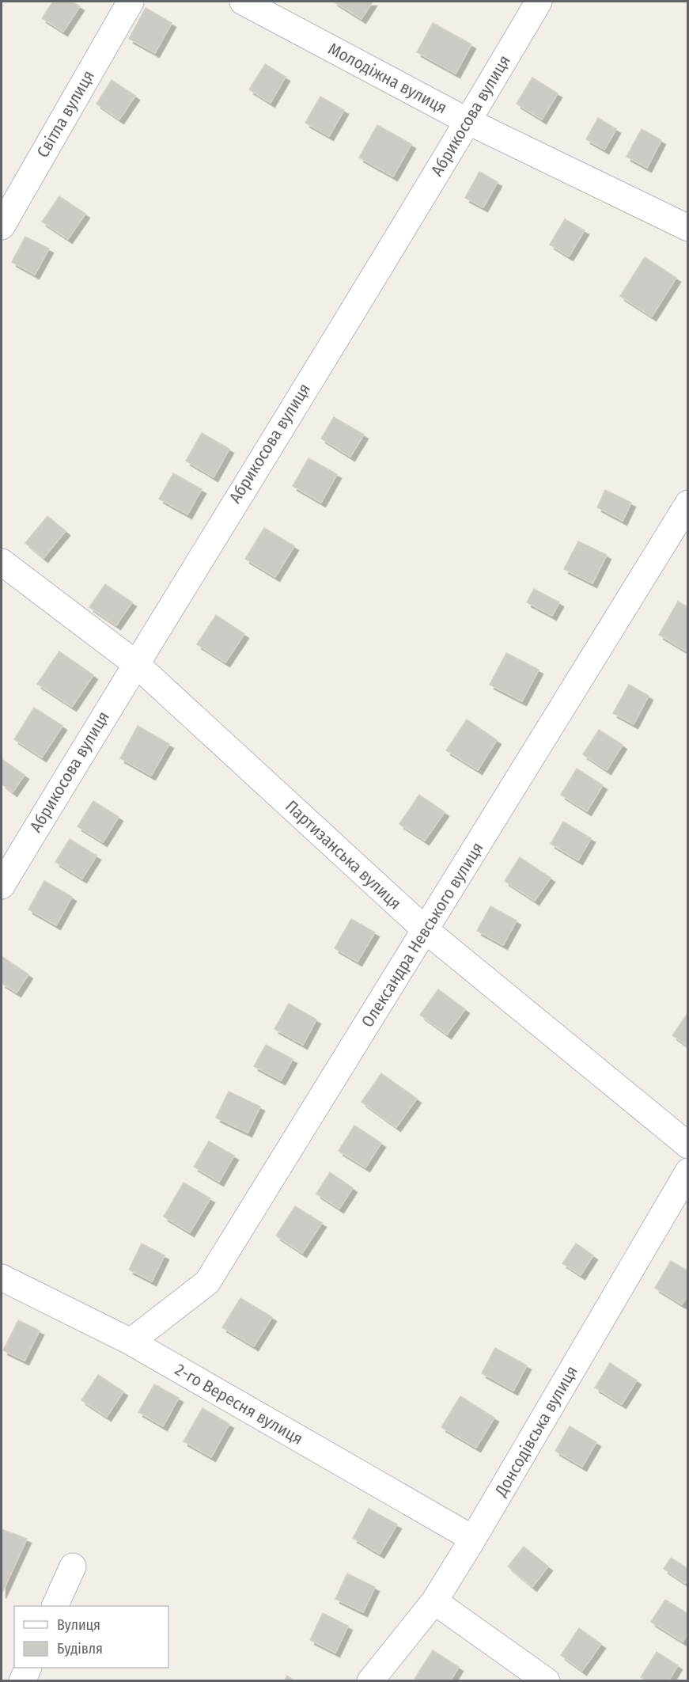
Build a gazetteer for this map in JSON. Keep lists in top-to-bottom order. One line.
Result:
{"streets":{"street":["Молодіжна вулиця","Світла вулиця","Абрикосова вулиця","Партизанська вулиця","Олександра Невського вулиця","2-го Вересня вулиця","Донсодівська вулиця"]},"crossings":[["Молодіжна вулиця","Абрикосова вулиця"],["Абрикосова вулиця","Партизанська вулиця"],["Партизанська вулиця","Олександра Невського вулиця"],["Олександра Невського вулиця","2-го Вересня вулиця"],["2-го Вересня вулиця","Донсодівська вулиця"]],"legend":["Вулиця","Будівля"]}
